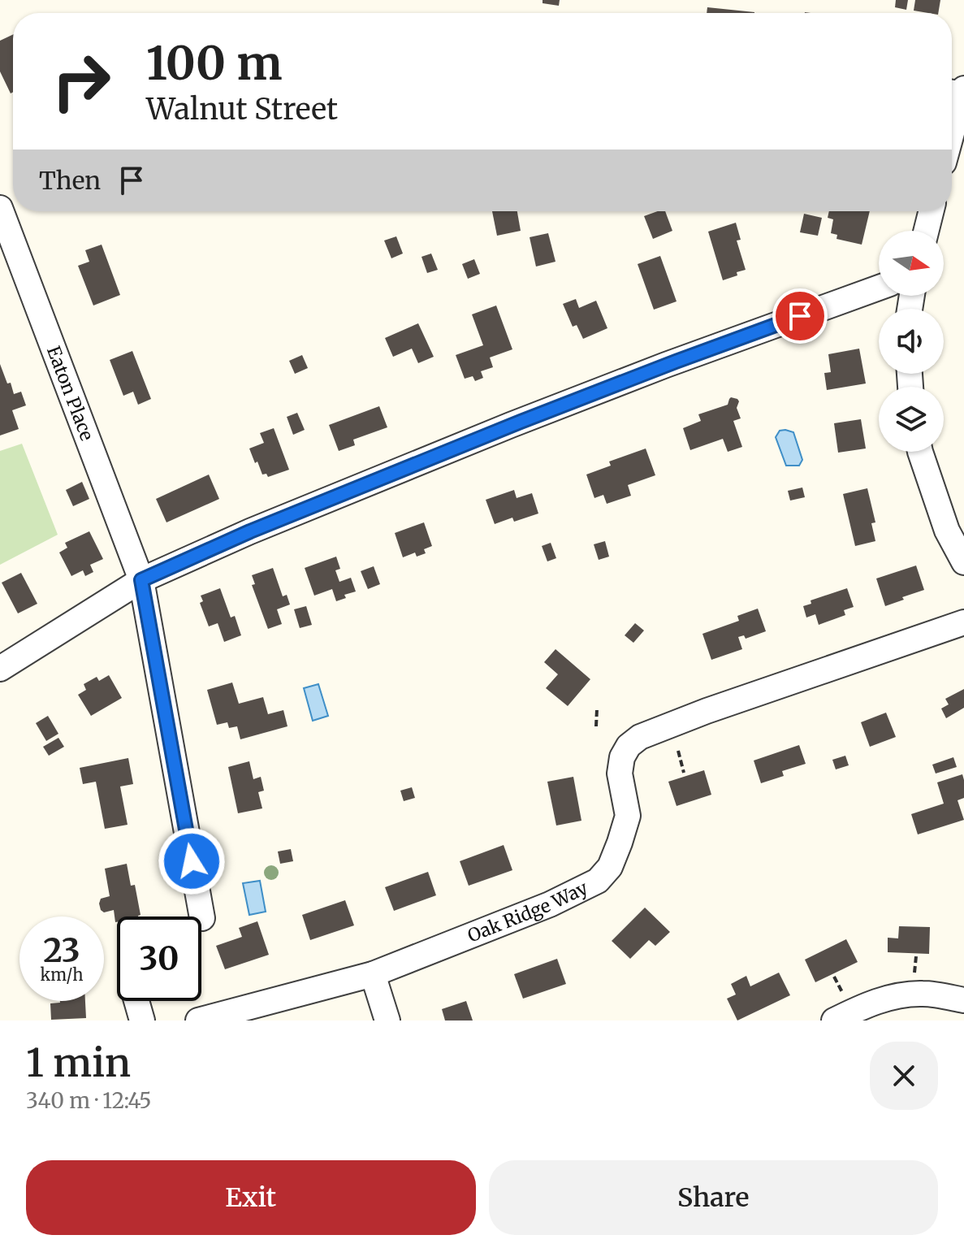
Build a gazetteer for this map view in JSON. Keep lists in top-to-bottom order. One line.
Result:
{"streets":{"street":["Eaton Place","Oak Ridge Way"]},"north":"right","page":{"turn":["100 m","Walnut Street"],"then":"Then","speed":"23 km/h","limit":"30","heading":["1 min","340 m · 12:45"],"buttons":["Exit","Share"]}}
